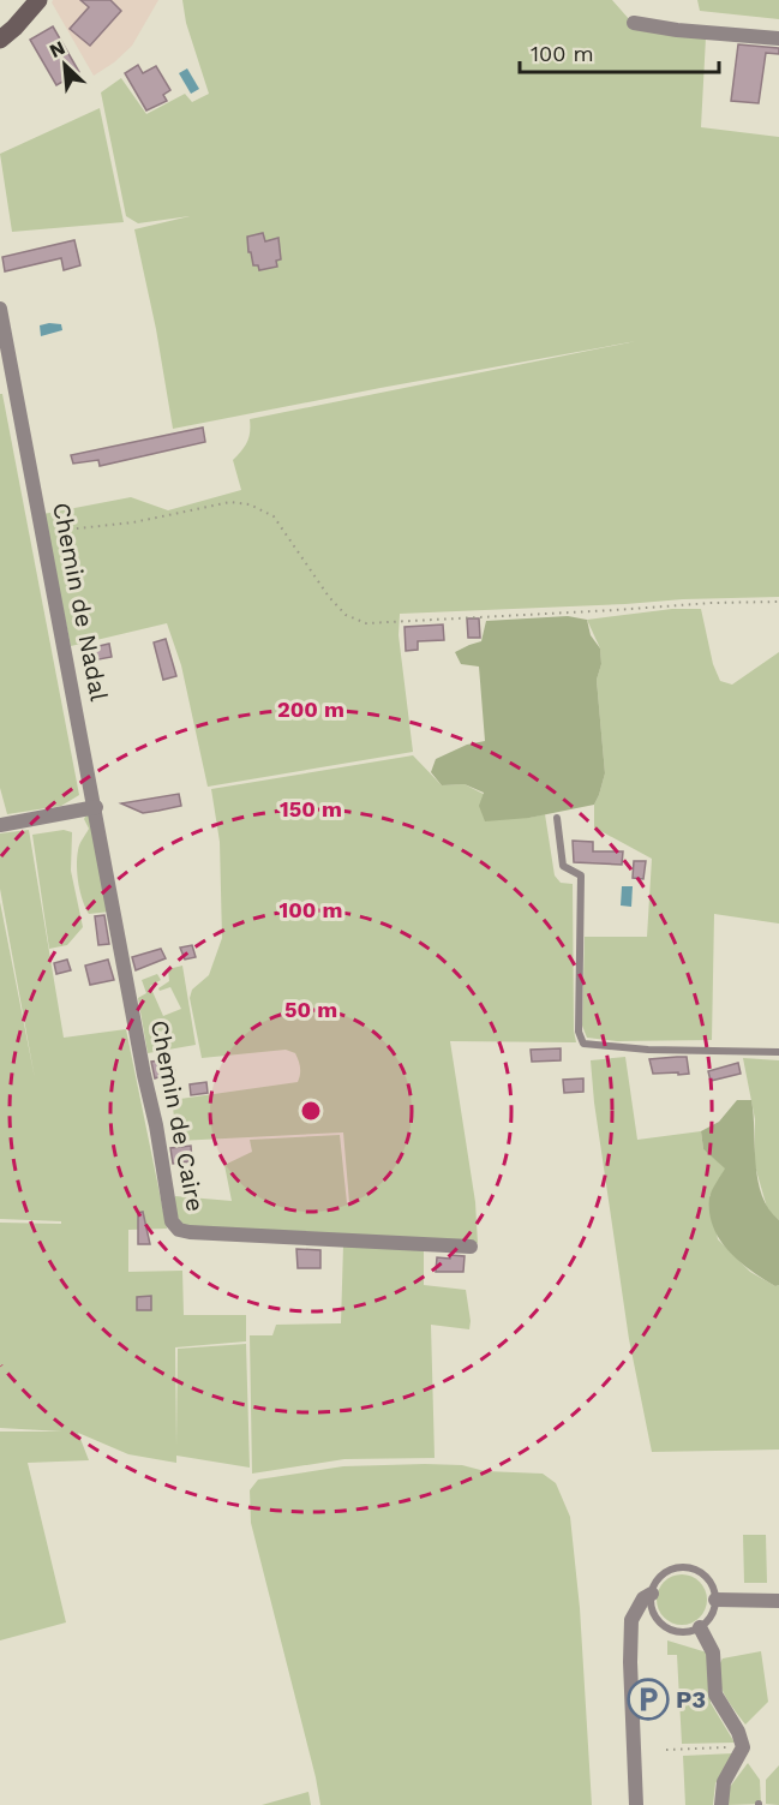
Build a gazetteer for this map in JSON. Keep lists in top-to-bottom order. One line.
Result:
{"streets":{"street":["Chemin de Nadal","Chemin de Caire"]},"crossings":[["Chemin de Nadal","Chemin de Caire"]],"places":{"parking":["P3"]},"scale_bar":"100 m","north":"top left","rings":["200 m","150 m","100 m","50 m"]}
